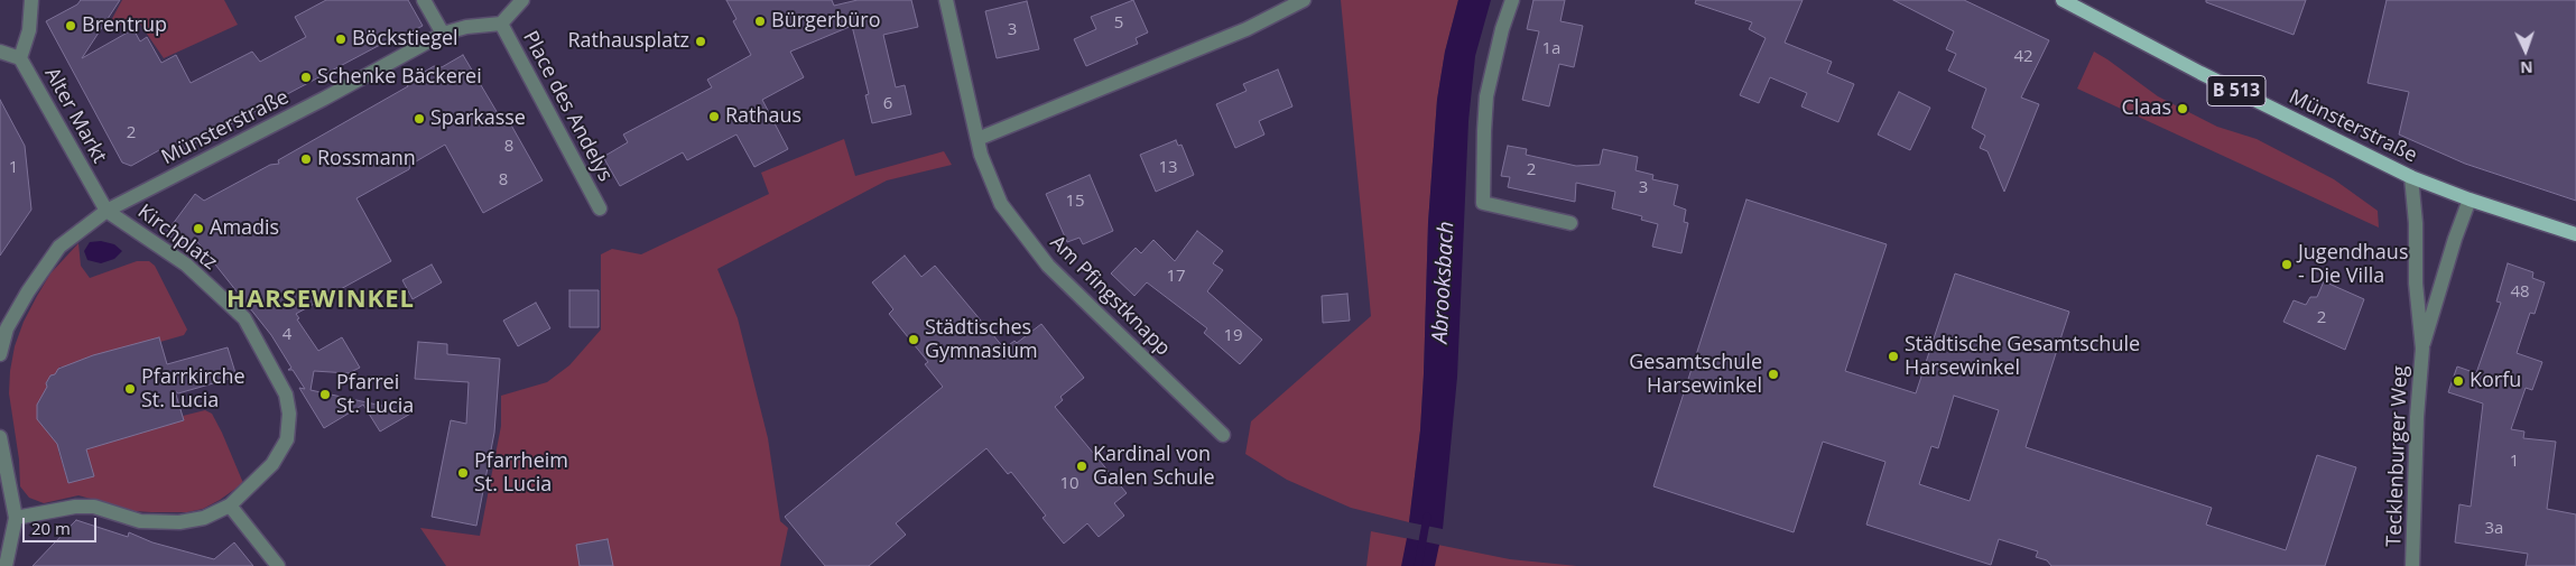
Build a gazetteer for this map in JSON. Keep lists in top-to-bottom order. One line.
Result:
{"streets":{"main road":["B 513","Münsterstraße"],"street":["Place des Andelys","Alter Markt","Kirchplatz","Am Pfingstknapp","Tecklenburger Weg"]},"crossings":[["Place des Andelys","Münsterstraße"],["Alter Markt","Münsterstraße"],["Alter Markt","Kirchplatz"],["Münsterstraße","Kirchplatz"],["Münsterstraße","Tecklenburger Weg"]],"districts":["HARSEWINKEL"],"water":["Abrooksbach"],"places":["Bürgerbüro","Brentrup","Böckstiegel","Rathausplatz","Schenke Bäckerei","Claas","Rathaus","Sparkasse","Rossmann","Amadis","Jugendhaus - Die Villa","Städtisches Gymnasium","Städtische Gesamtschule Harsewinkel","Gesamtschule Harsewinkel","Korfu","Pfarrkirche St. Lucia","Pfarrei St. Lucia","Kardinal von Galen Schule","Pfarrheim St. Lucia"],"house_numbers":["5","3","1a","42","6","2","8","1","13","2","8","3","15","17","48","2","4","19","1","10","3a"],"scale_bar":"20 m","north":"bottom"}
